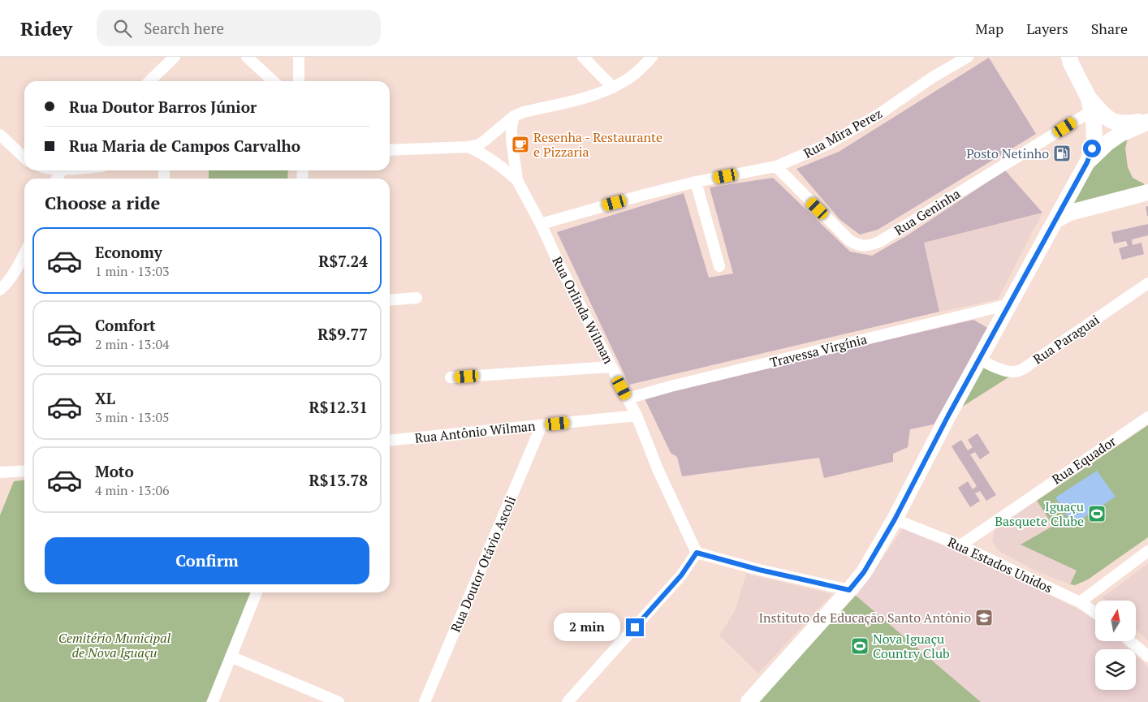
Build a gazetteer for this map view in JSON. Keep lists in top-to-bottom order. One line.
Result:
{"streets":{"street":["Rua Mira Perez","Rua Geninha","Rua Orlinda Wilman","Rua Paraguai","Travessa Virgínia","Rua Antônio Wilman","Rua Equador","Rua Doutor Otávio Ascoli","Rua Estados Unidos"]},"crossings":[["Rua Mira Perez","Rua Geninha"],["Rua Mira Perez","Rua Orlinda Wilman"],["Rua Orlinda Wilman","Travessa Virgínia"],["Rua Orlinda Wilman","Rua Antônio Wilman"],["Rua Antônio Wilman","Rua Doutor Otávio Ascoli"],["Rua Equador","Rua Estados Unidos"]],"parks":["Cemitério Municipal de Nova Iguaçu"],"places":{"cafe":["Resenha - Restaurante e Pizzaria"],"fuel station":["Posto Netinho"],"sports":["Iguaçu Basquete Clube","Nova Iguaçu Country Club"],"school or university":["Instituto de Educação Santo Antônio"]},"north":"top","page":{"header":"Ridey","search":"Search here","nav":["Map","Layers","Share"],"banner":["Rua Doutor Barros Júnior","Rua Maria de Campos Carvalho"],"heading":"Choose a ride","list":[{"name":"Economy","note":"1 min · 13:03","value":"R$7.24"},{"name":"Comfort","note":"2 min · 13:04","value":"R$9.77"},{"name":"XL","note":"3 min · 13:05","value":"R$12.31"},{"name":"Moto","note":"4 min · 13:06","value":"R$13.78"}],"buttons":"Confirm","bubble":"2 min"}}
